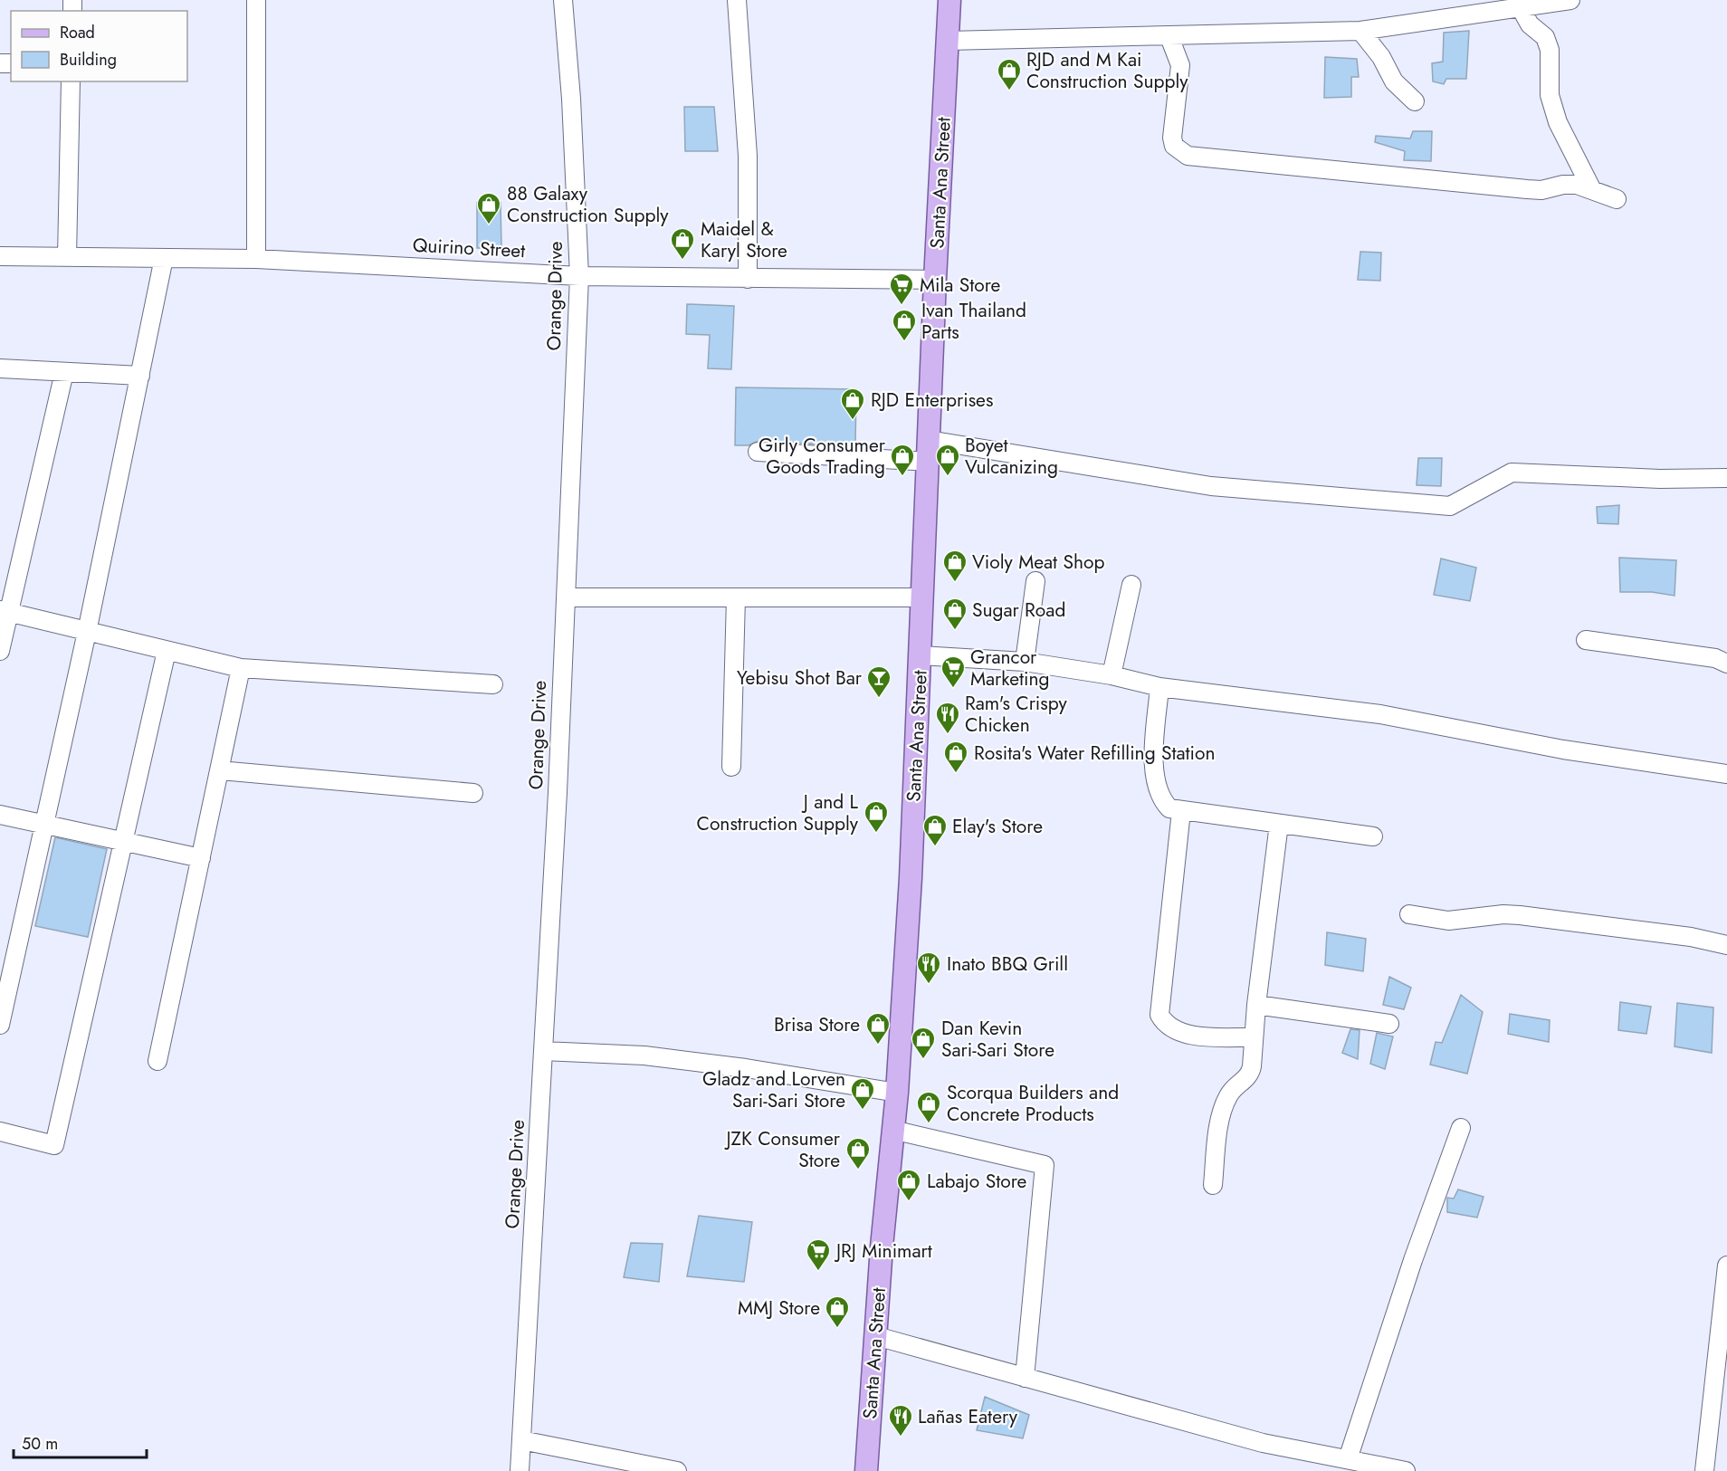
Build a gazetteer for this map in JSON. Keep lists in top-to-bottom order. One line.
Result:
{"streets":{"main road":["Santa Ana Street"],"street":["Quirino Street","Orange Drive"]},"crossings":[["Santa Ana Street","Quirino Street"],["Quirino Street","Orange Drive"]],"places":{"shop":["RJD and M Kai Construction Supply","88 Galaxy Construction Supply","Maidel & Karyl Store","Ivan Thailand Parts","RJD Enterprises","Girly Consumer Goods Trading","Boyet Vulcanizing","Violy Meat Shop","Sugar Road","Rosita's Water Refilling Station","J and L Construction Supply","Elay's Store","Brisa Store","Dan Kevin Sari-Sari Store","Gladz and Lorven Sari-Sari Store","Scorqua Builders and Concrete Products","JZK Consumer Store","Labajo Store","MMJ Store"],"supermarket":["Mila Store","Grancor Marketing","JRJ Minimart"],"bar":["Yebisu Shot Bar"],"restaurant":["Ram's Crispy Chicken","Inato BBQ Grill","Lañas Eatery"]},"legend":["Road","Building"],"scale_bar":"50 m"}
